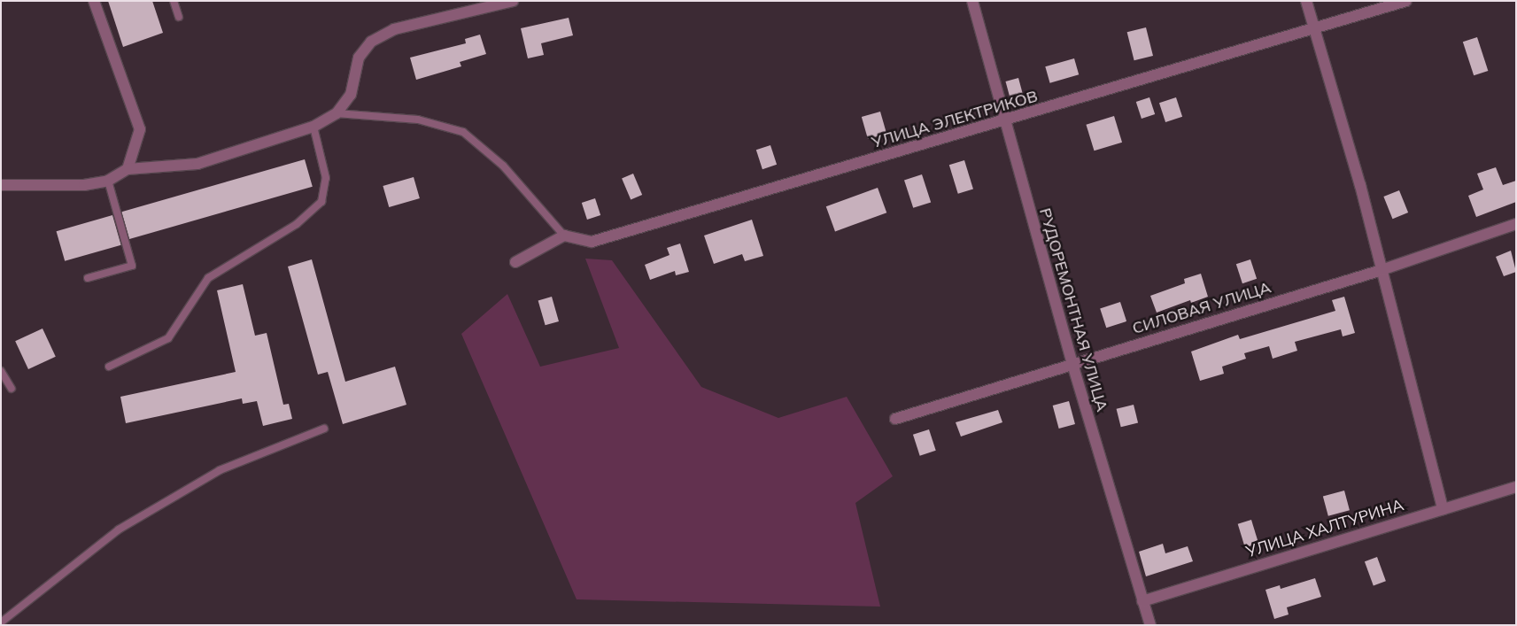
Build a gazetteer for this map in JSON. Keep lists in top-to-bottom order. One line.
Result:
{"streets":{"street":["УЛИЦА ЭЛЕКТРИКОВ","СИЛОВАЯ УЛИЦА","РУДОРЕМОНТНАЯ УЛИЦА","УЛИЦА ХАЛТУРИНА"]},"crossings":[["УЛИЦА ЭЛЕКТРИКОВ","РУДОРЕМОНТНАЯ УЛИЦА"],["СИЛОВАЯ УЛИЦА","РУДОРЕМОНТНАЯ УЛИЦА"],["РУДОРЕМОНТНАЯ УЛИЦА","УЛИЦА ХАЛТУРИНА"]]}
